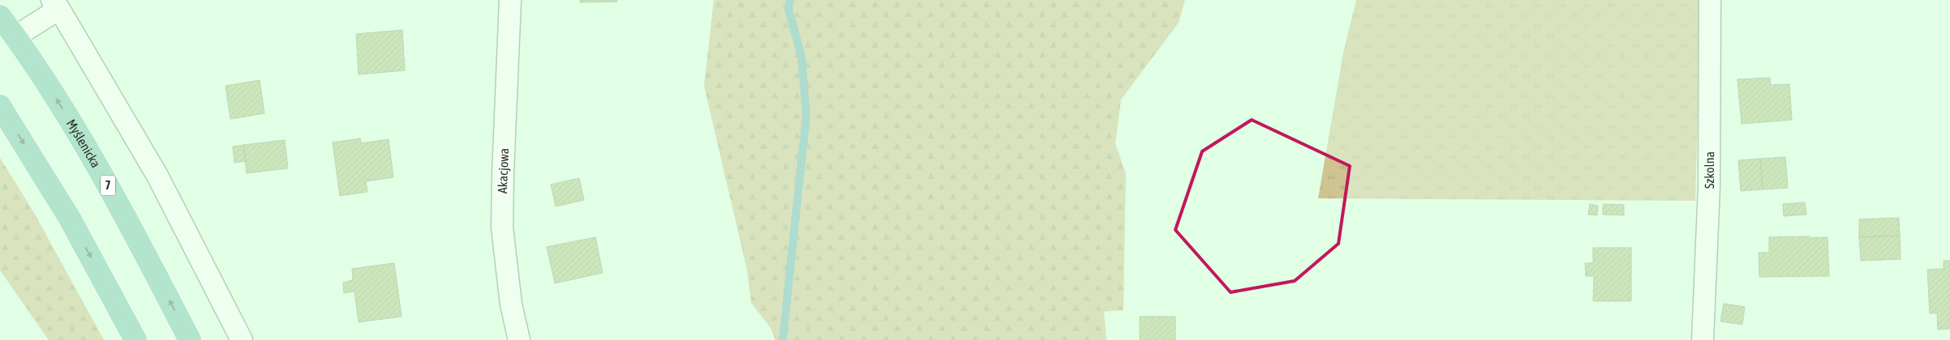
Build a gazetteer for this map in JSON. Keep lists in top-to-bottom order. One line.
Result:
{"streets":{"highway":["Myślenicka","7"],"street":["Szkolna","Akacjowa"]}}
